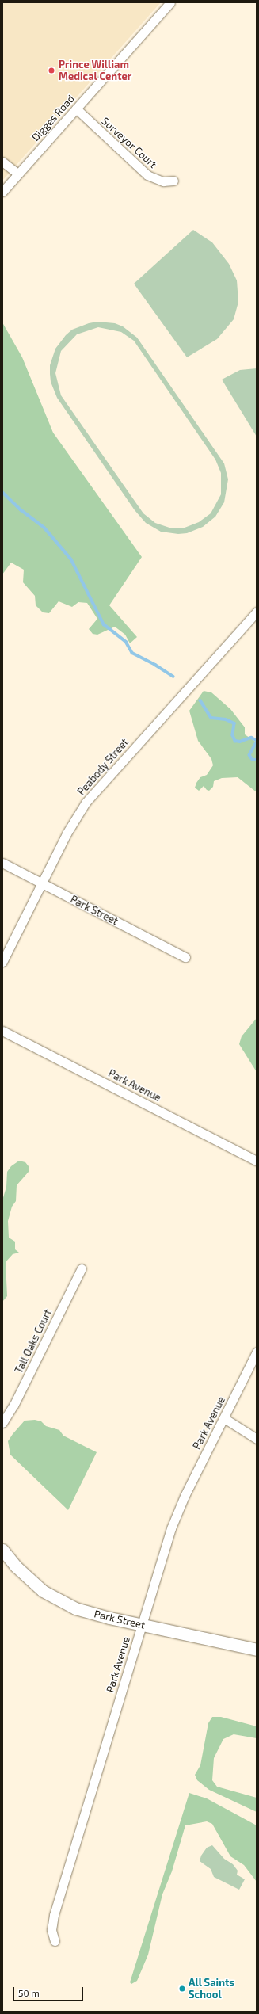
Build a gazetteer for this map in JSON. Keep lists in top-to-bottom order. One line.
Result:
{"streets":{"street":["Digges Road","Surveyor Court","Peabody Street","Park Street","Park Avenue","Tall Oaks Court"]},"crossings":[["Digges Road","Surveyor Court"],["Peabody Street","Park Street"],["Park Street","Park Avenue"]],"places":["Prince William Medical Center","All Saints School"],"scale_bar":"50 m"}
